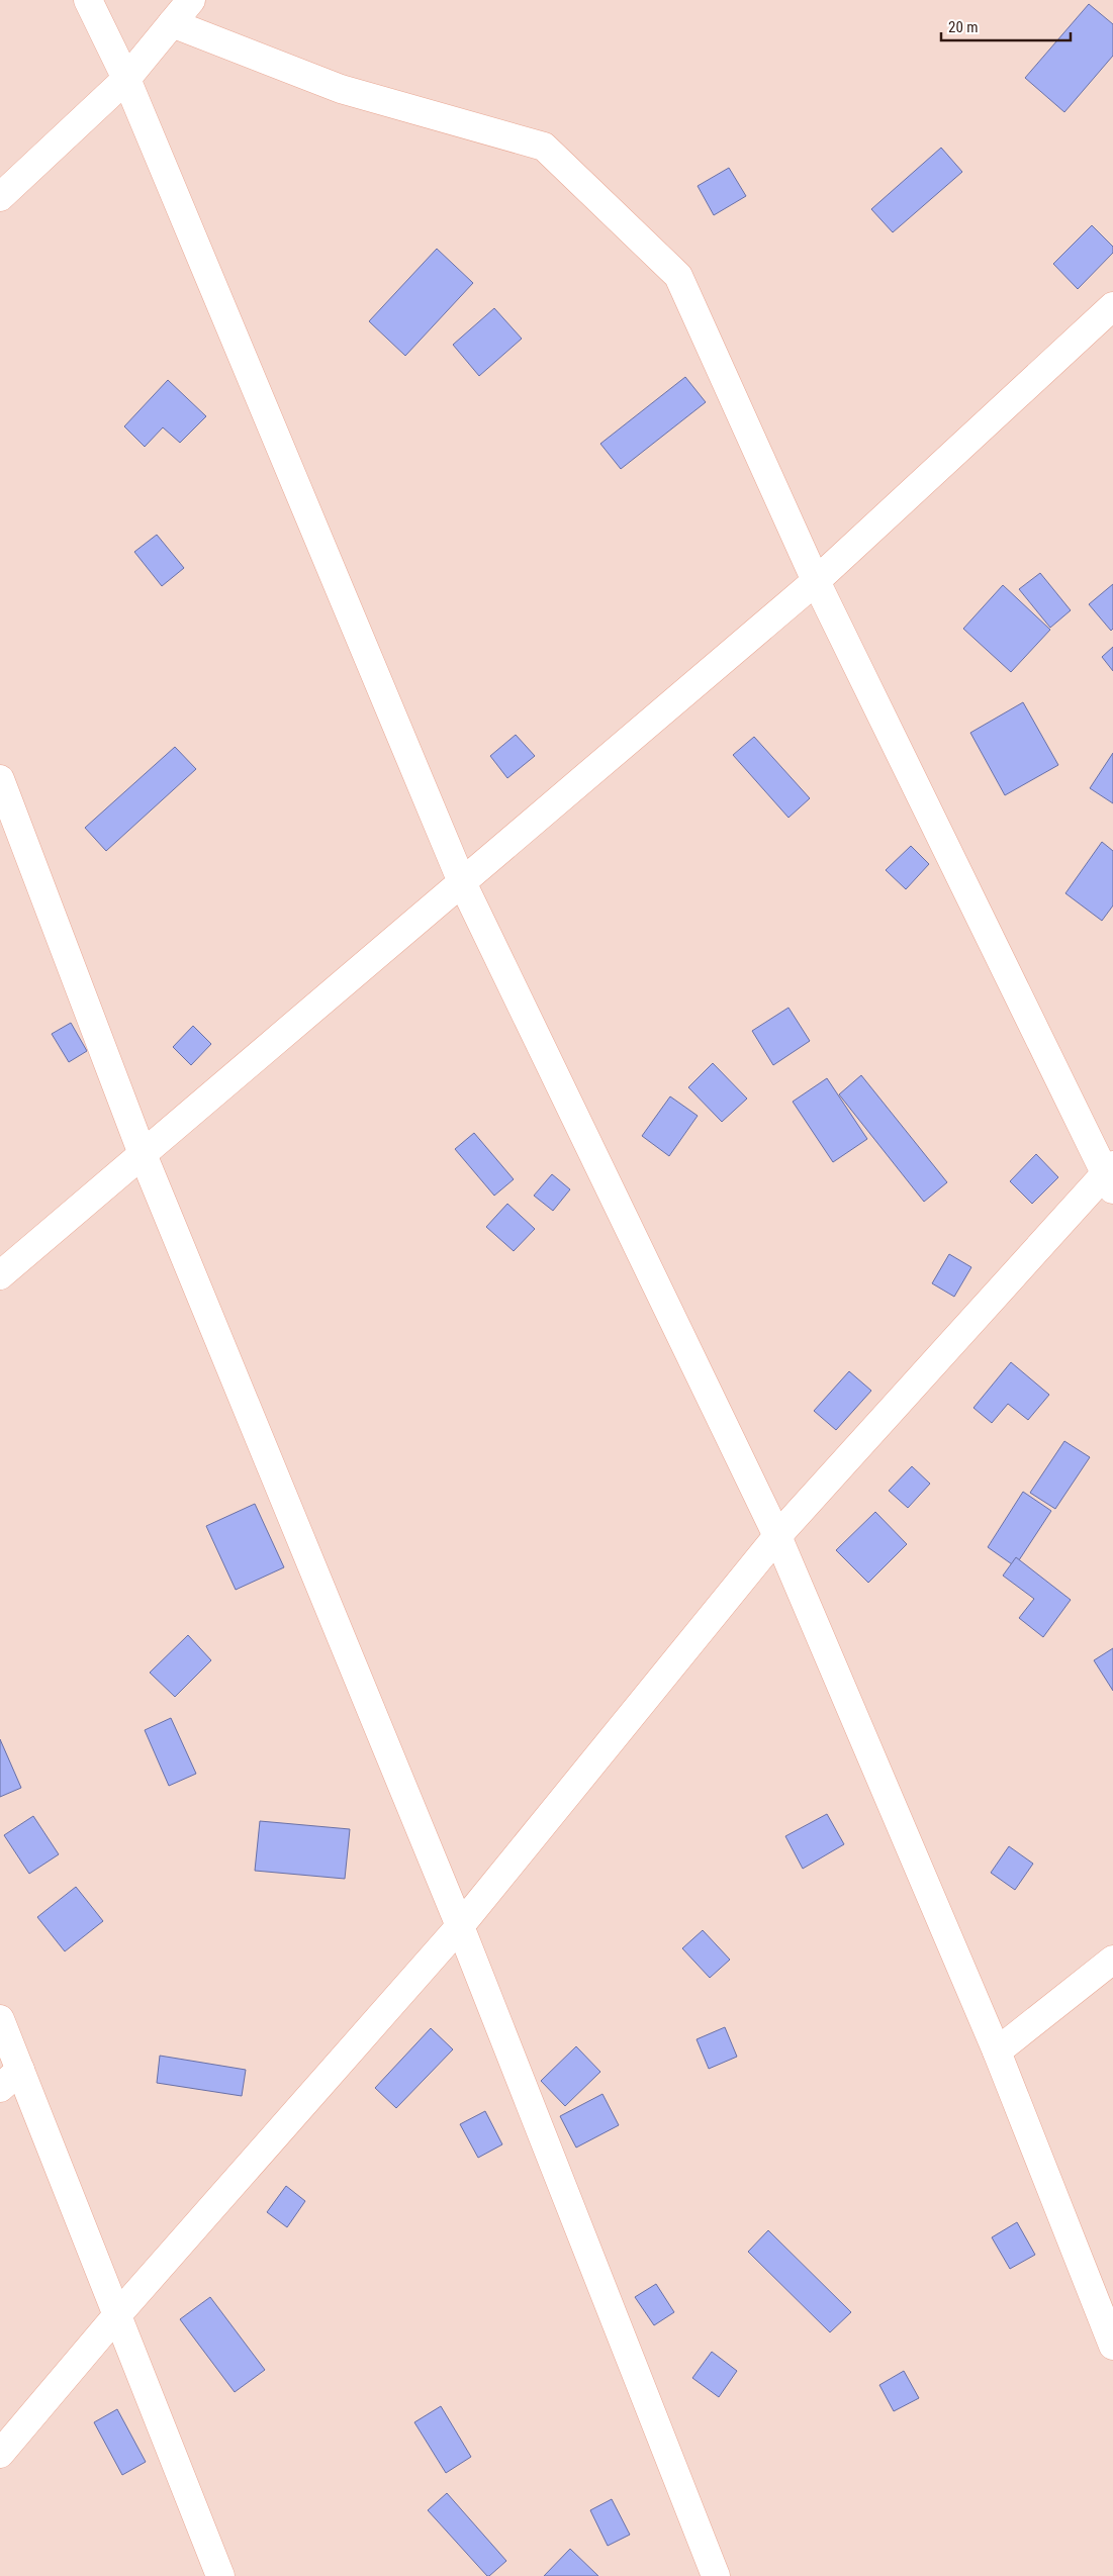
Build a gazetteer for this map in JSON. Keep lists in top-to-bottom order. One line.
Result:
{"scale_bar":"20 m"}
